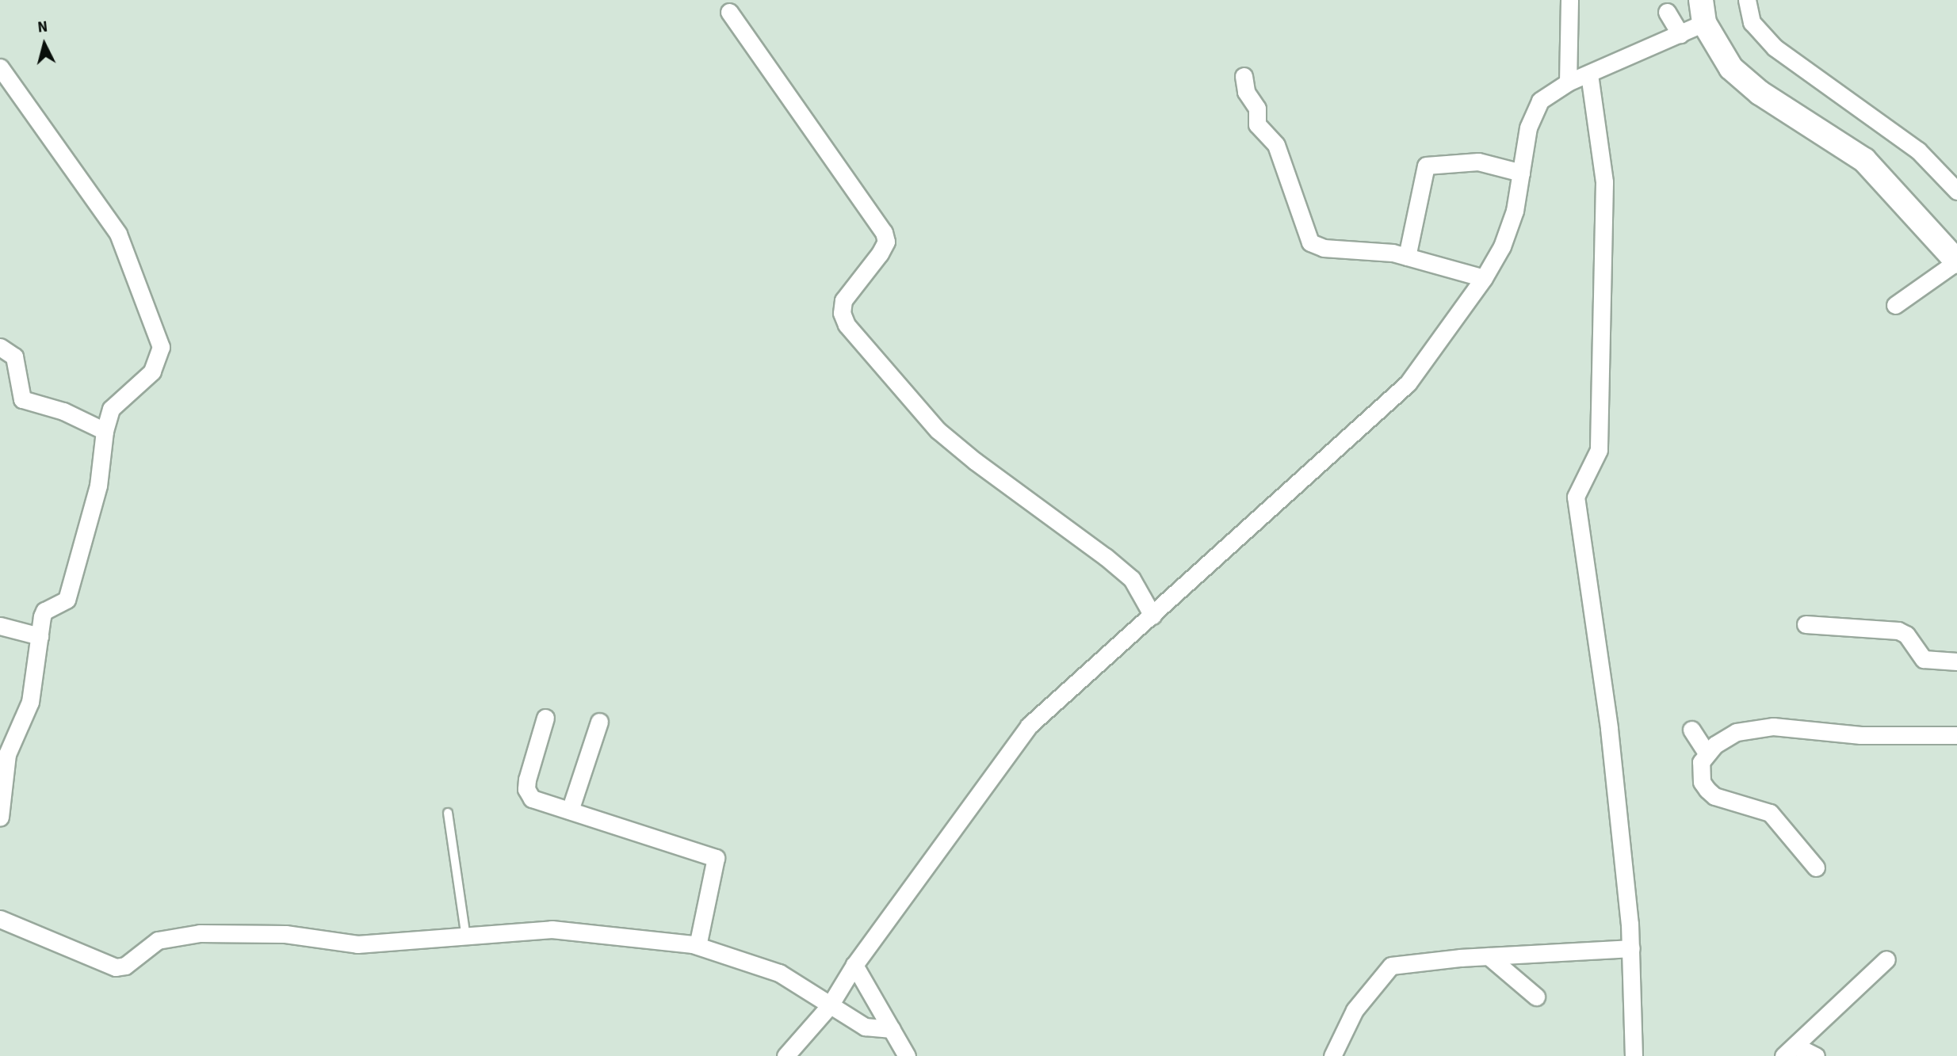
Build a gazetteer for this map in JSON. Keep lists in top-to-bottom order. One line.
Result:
{"north":"top"}
